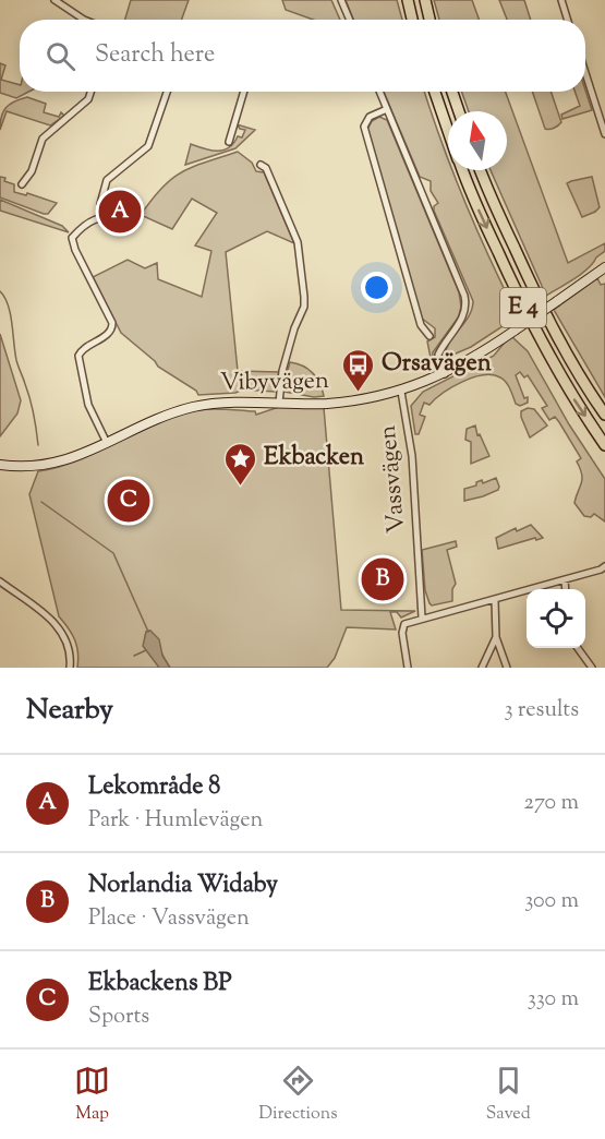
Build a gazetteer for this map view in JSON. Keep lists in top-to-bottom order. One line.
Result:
{"streets":{"highway":["E 4"],"street":["Vibyvägen","Vassvägen"]},"crossings":[["Vibyvägen","Vassvägen"]],"places":{"bus stop":["Orsavägen"],"place":["Ekbacken"]},"north":"top","page":{"search":"Search here","pins":["A","C","B"],"heading":["Nearby","3 results"],"list":[{"mark":"A","name":"Lekområde 8","note":"Park · Humlevägen","value":"270 m"},{"mark":"B","name":"Norlandia Widaby","note":"Place · Vassvägen","value":"300 m"},{"mark":"C","name":"Ekbackens BP","note":"Sports","value":"330 m"}],"nav":["Map","Directions","Saved"]}}
